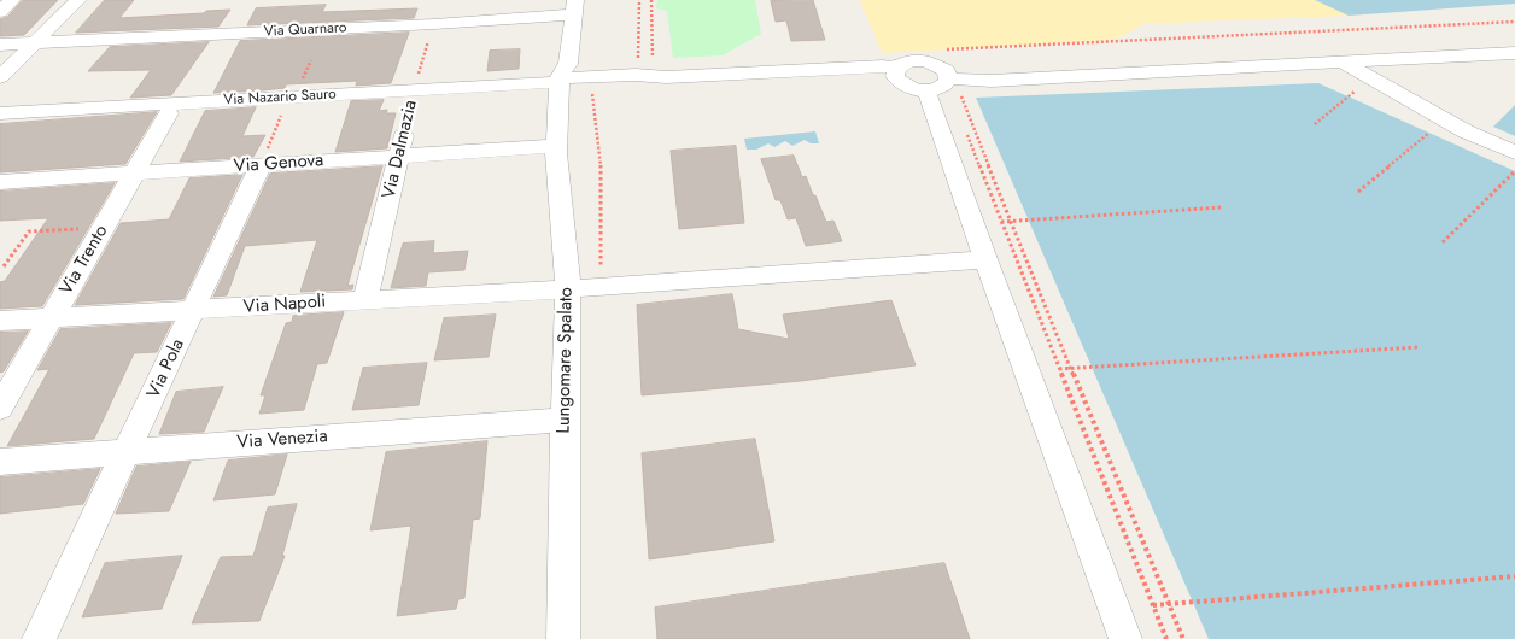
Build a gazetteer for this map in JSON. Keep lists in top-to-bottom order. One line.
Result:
{"streets":{"street":["Via Quarnaro","Via Nazario Sauro","Via Dalmazia","Via Genova","Via Trento","Via Napoli","Lungomare Spalato","Via Pola","Via Venezia"]},"crossings":[["Via Quarnaro","Via Dalmazia"],["Via Quarnaro","Lungomare Spalato"],["Via Nazario Sauro","Via Dalmazia"],["Via Nazario Sauro","Lungomare Spalato"],["Via Dalmazia","Via Genova"],["Via Dalmazia","Via Napoli"],["Via Genova","Via Trento"],["Via Genova","Lungomare Spalato"],["Via Genova","Via Pola"],["Via Trento","Via Napoli"],["Via Napoli","Lungomare Spalato"],["Via Napoli","Via Pola"],["Lungomare Spalato","Via Venezia"],["Via Pola","Via Venezia"]]}
